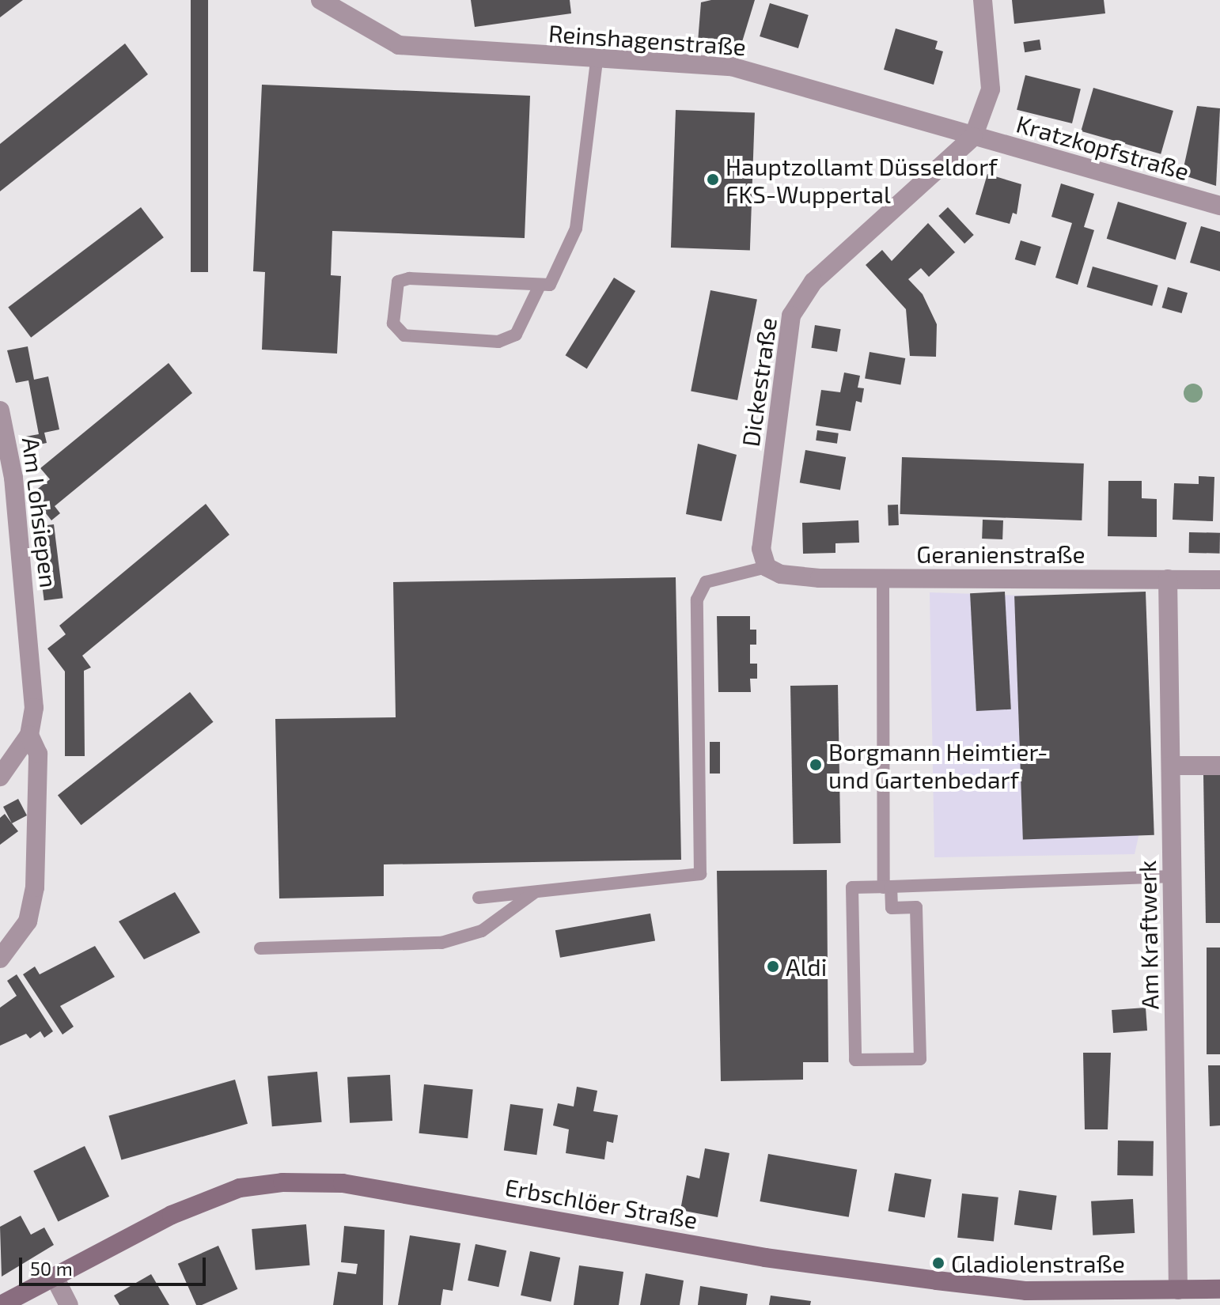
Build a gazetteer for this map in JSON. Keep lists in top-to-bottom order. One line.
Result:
{"streets":{"street":["Reinshagenstraße","Kratzkopfstraße","Dickestraße","Am Lohsiepen","Geranienstraße","Am Kraftwerk","Erbschlöer Straße"]},"crossings":[["Reinshagenstraße","Kratzkopfstraße"],["Reinshagenstraße","Dickestraße"],["Kratzkopfstraße","Dickestraße"],["Dickestraße","Geranienstraße"],["Geranienstraße","Am Kraftwerk"],["Am Kraftwerk","Erbschlöer Straße"]],"places":["Hauptzollamt Düsseldorf FKS-Wuppertal","Borgmann Heimtier- und Gartenbedarf","Aldi","Gladiolenstraße"],"scale_bar":"50 m"}
